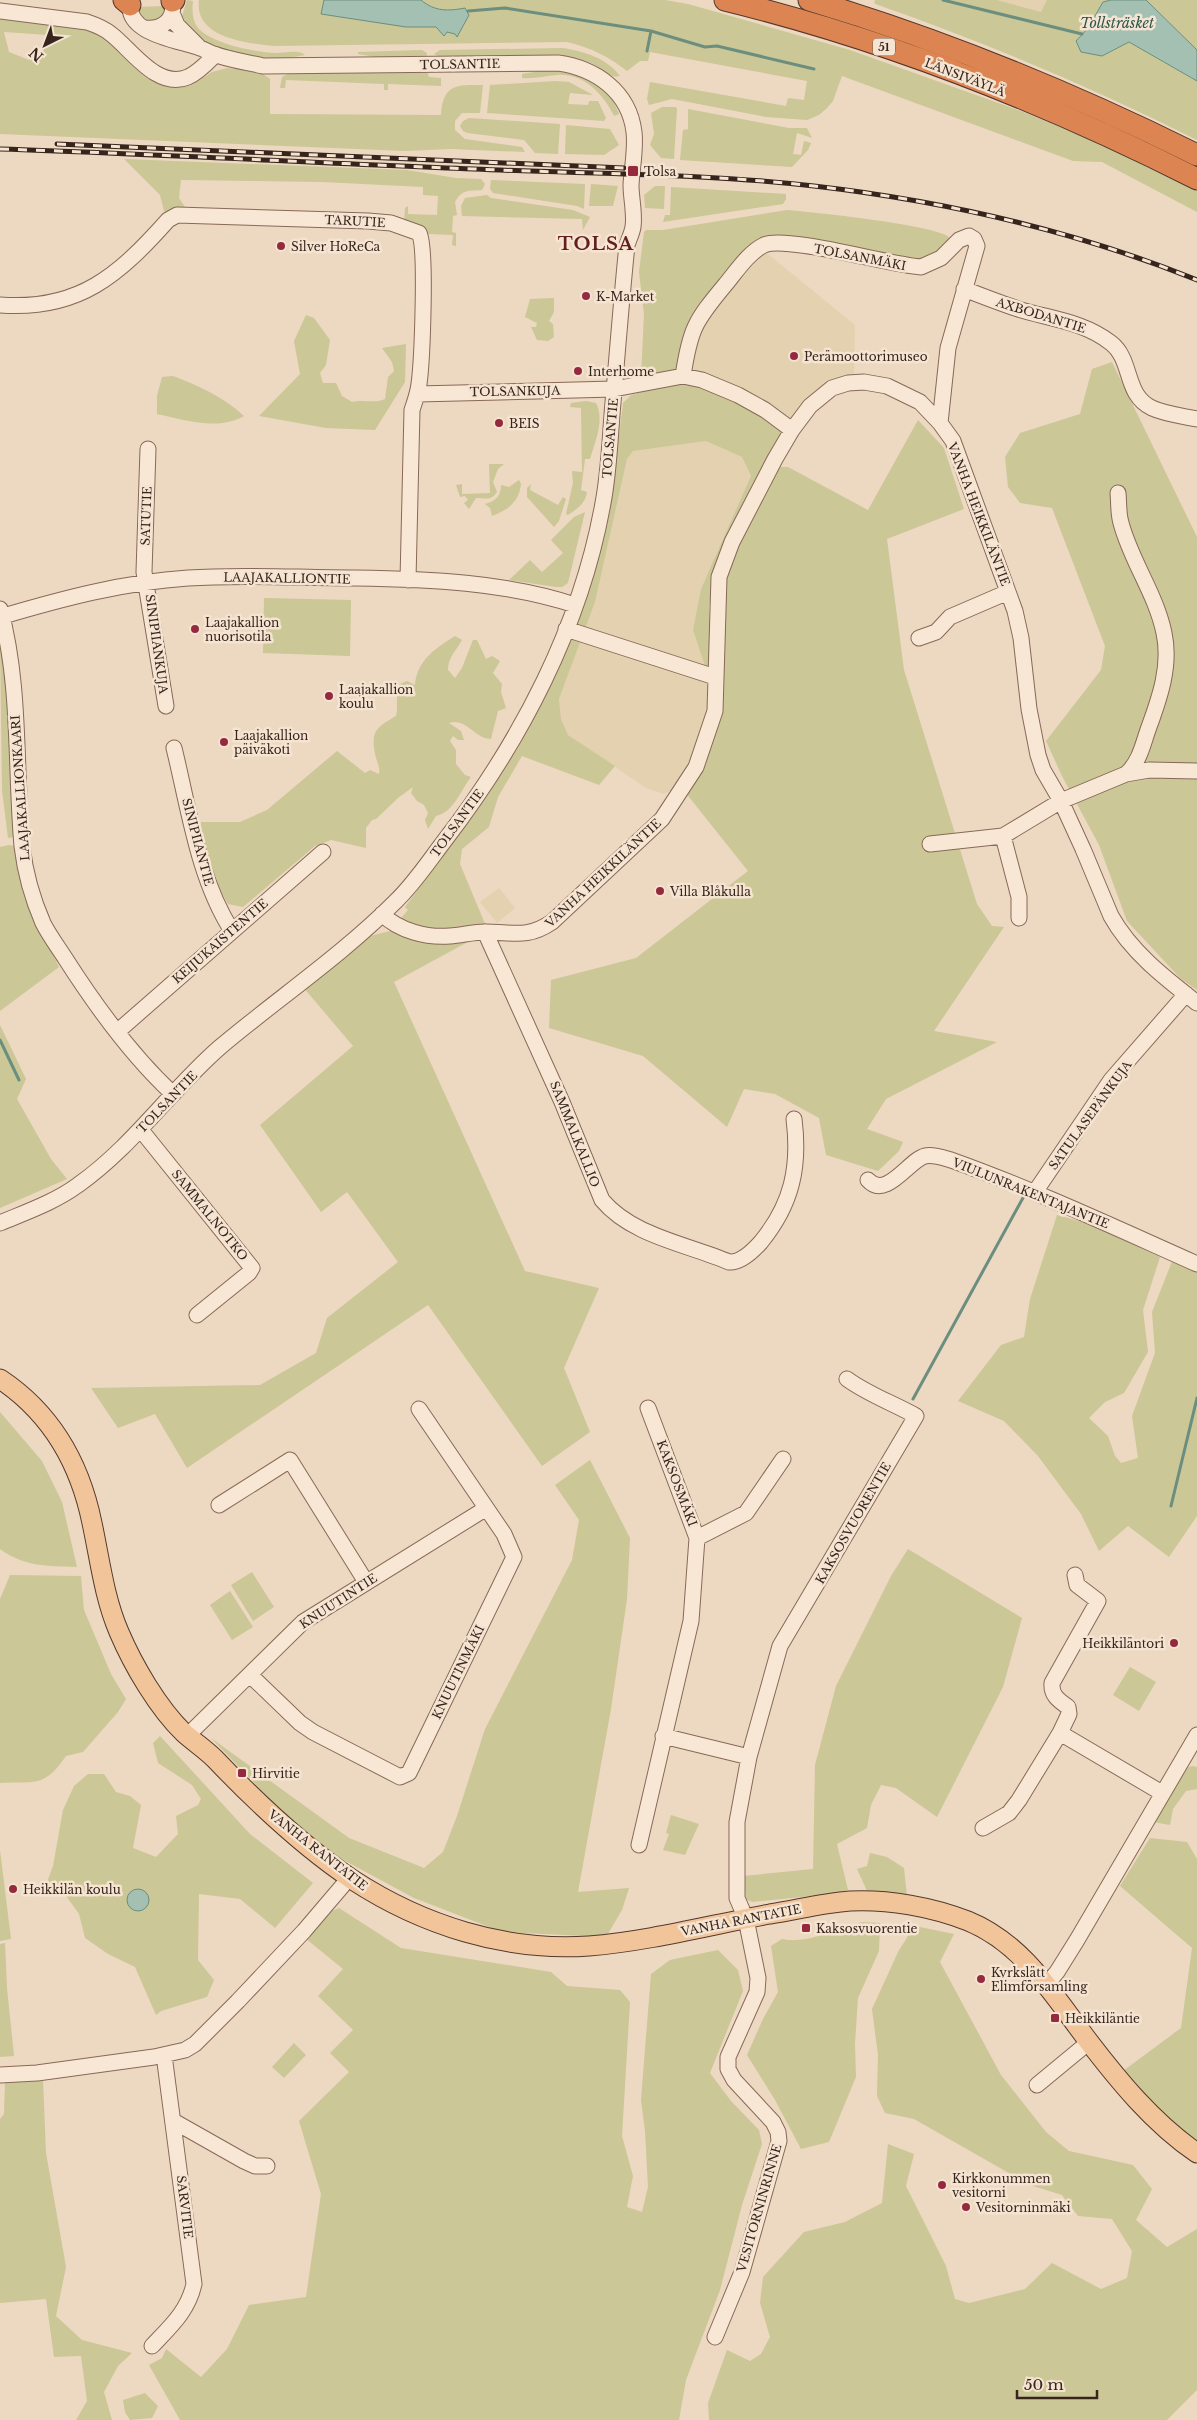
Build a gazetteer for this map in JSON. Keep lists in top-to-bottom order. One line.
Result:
{"streets":{"highway":["51","LÄNSIVÄYLÄ"],"main road":["VANHA RANTATIE"],"street":["TOLSANTIE","TARUTIE","TOLSANMÄKI","AXBODANTIE","TOLSANKUJA","VANHA HEIKKILÄNTIE","SATUTIE","LAAJAKALLIONTIE","SINIPIIANKUJA","LAAJAKALLIONKAARI","SINIPIIANTIE","KEIJUKAISTENTIE","SATULASEPÄNKUJA","SAMMALKALLIO","VIULUNRAKENTAJANTIE","SAMMALNOTKO","KAKSOSMÄKI","KAKSOSVUORENTIE","KNUUTINTIE","KNUUTINMÄKI","SARVITIE","VESITORNINRINNE"]},"crossings":[["TOLSANTIE","TOLSANKUJA"],["TOLSANTIE","VANHA HEIKKILÄNTIE"],["TOLSANTIE","LAAJAKALLIONTIE"],["TOLSANTIE","LAAJAKALLIONKAARI"],["TOLSANTIE","SAMMALNOTKO"],["TARUTIE","TOLSANKUJA"],["TARUTIE","LAAJAKALLIONTIE"],["TOLSANMÄKI","AXBODANTIE"],["TOLSANMÄKI","TOLSANKUJA"],["TOLSANMÄKI","VANHA HEIKKILÄNTIE"],["VANHA HEIKKILÄNTIE","SATULASEPÄNKUJA"],["VANHA HEIKKILÄNTIE","SAMMALKALLIO"],["SATUTIE","LAAJAKALLIONTIE"],["SATUTIE","SINIPIIANKUJA"],["LAAJAKALLIONTIE","SINIPIIANKUJA"],["LAAJAKALLIONTIE","LAAJAKALLIONKAARI"],["LAAJAKALLIONKAARI","KEIJUKAISTENTIE"],["SINIPIIANTIE","KEIJUKAISTENTIE"],["SATULASEPÄNKUJA","VIULUNRAKENTAJANTIE"],["KAKSOSVUORENTIE","VANHA RANTATIE"],["KAKSOSVUORENTIE","VESITORNINRINNE"],["KNUUTINTIE","KNUUTINMÄKI"],["KNUUTINTIE","VANHA RANTATIE"],["VANHA RANTATIE","VESITORNINRINNE"]],"districts":["TOLSA"],"water":["Tollsträsket"],"places":{"transit":["Tolsa","Hirvitie","Kaksosvuorentie","Heikkiläntie"],"other":["Silver HoReCa","K-Market","Perämoottorimuseo","Interhome","BEIS","Laajakallion nuorisotila","Laajakallion koulu","Laajakallion päiväkoti","Villa Blåkulla","Heikkiläntori","Heikkilän koulu","Kyrkslätt Elimförsamling","Kirkkonummen vesitorni","Vesitorninmäki"]},"scale_bar":"50 m","north":"bottom left"}
